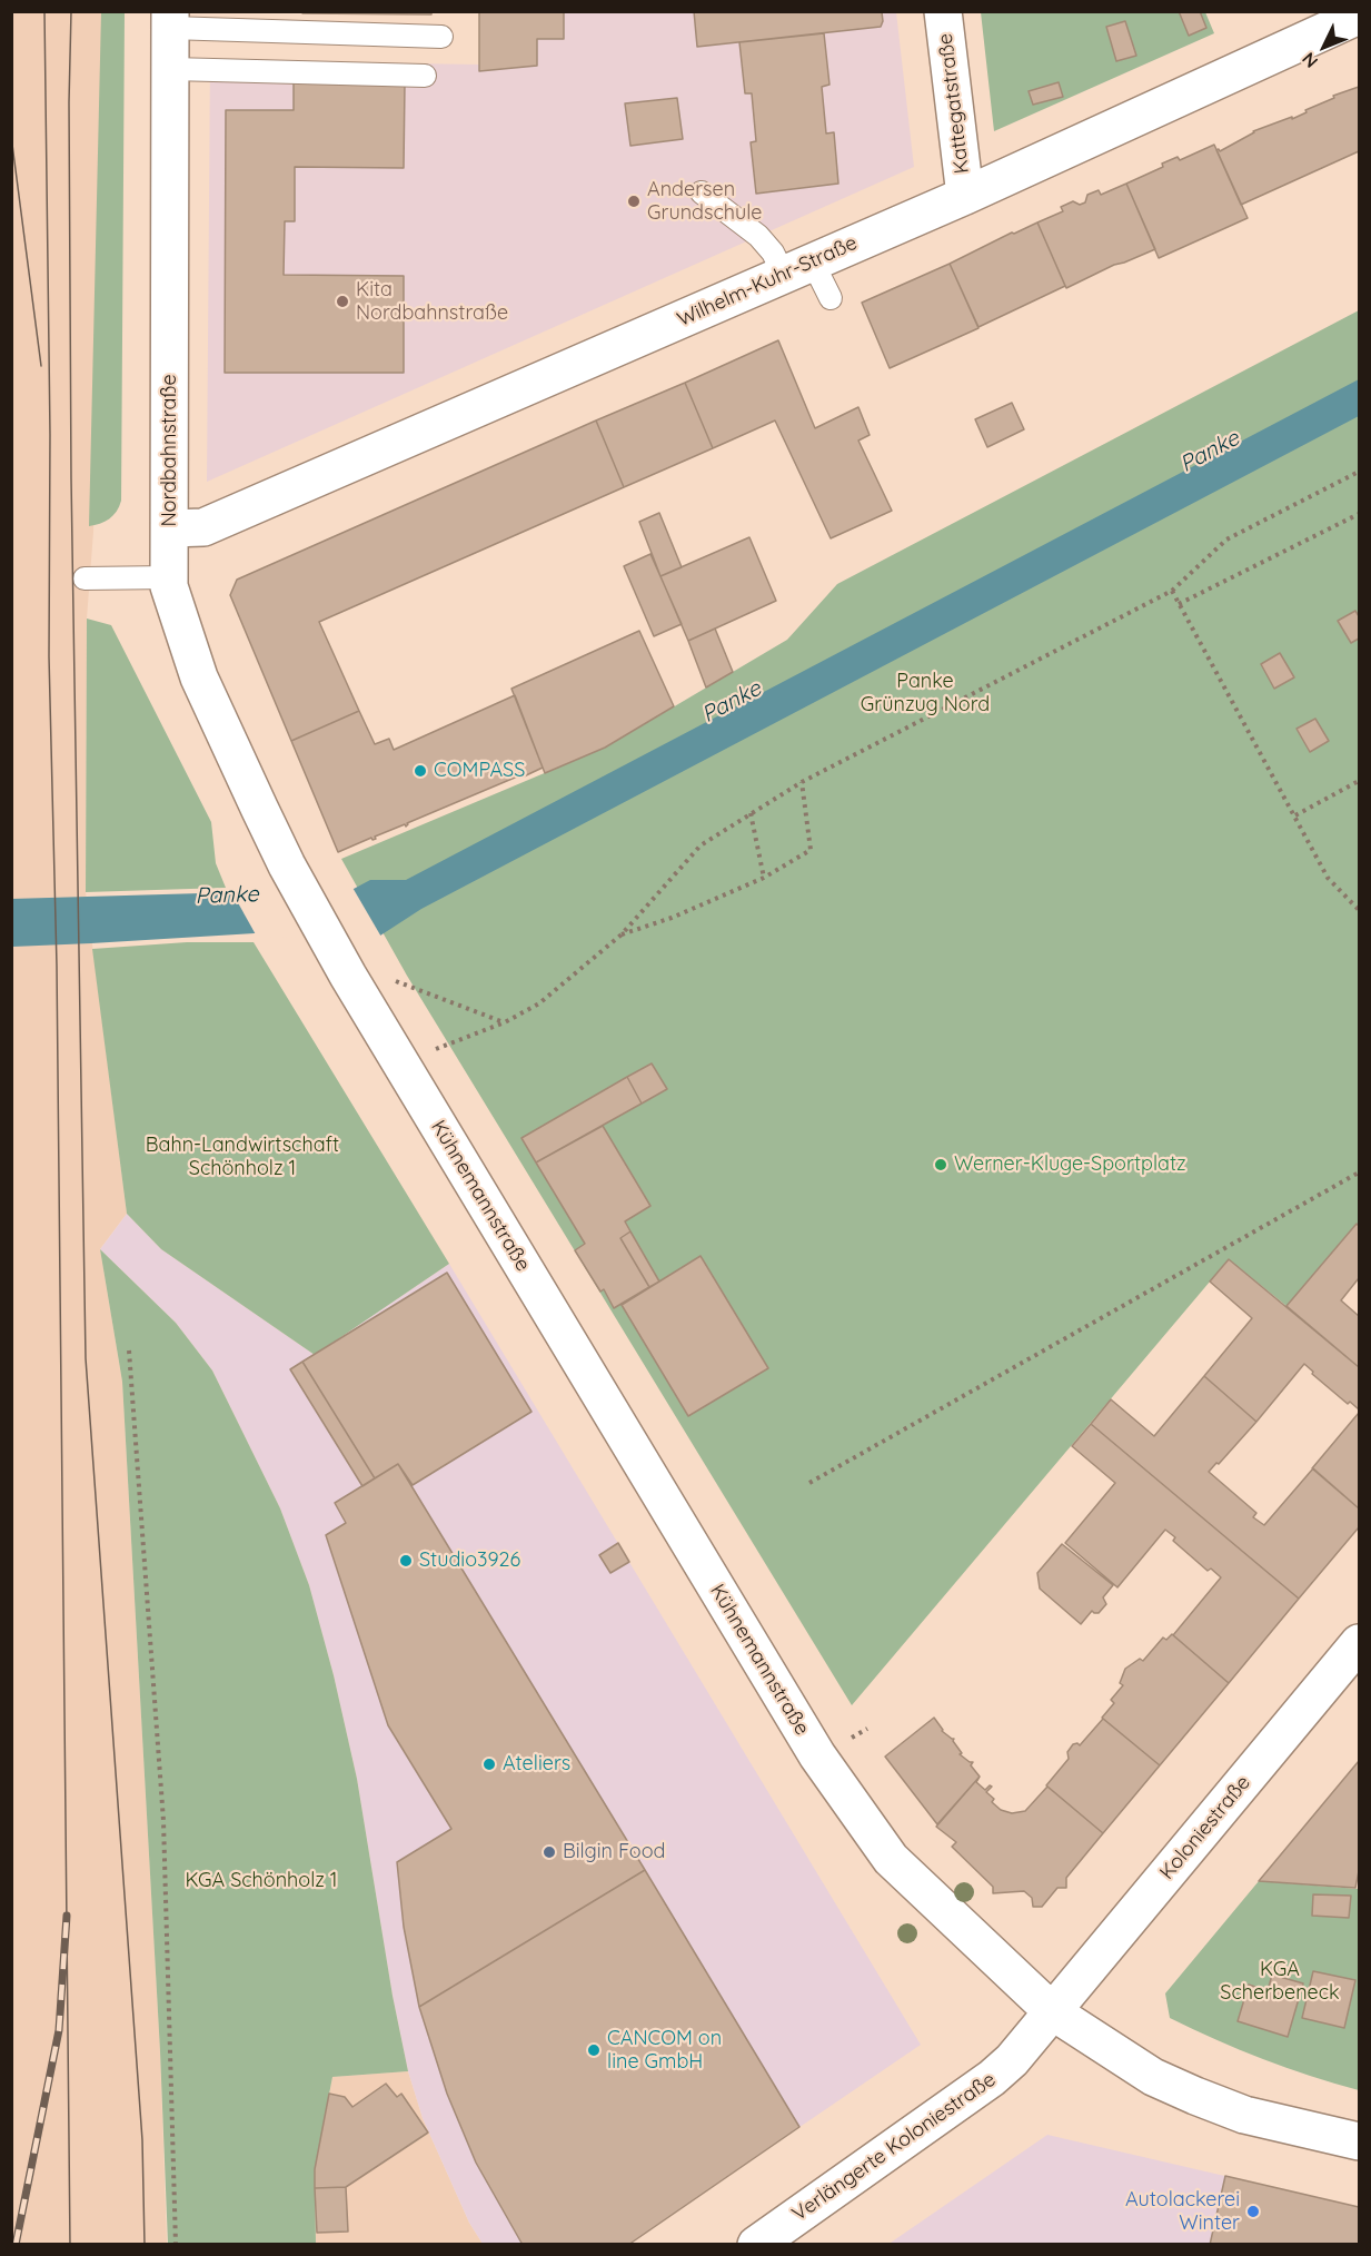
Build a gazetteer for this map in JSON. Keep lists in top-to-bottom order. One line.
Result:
{"streets":{"street":["Kattegatstraße","Wilhelm-Kuhr-Straße","Nordbahnstraße","Kühnemannstraße","Koloniestraße","Verlängerte Koloniestraße"]},"crossings":[["Kattegatstraße","Wilhelm-Kuhr-Straße"],["Wilhelm-Kuhr-Straße","Nordbahnstraße"],["Nordbahnstraße","Kühnemannstraße"],["Kühnemannstraße","Koloniestraße"],["Kühnemannstraße","Verlängerte Koloniestraße"],["Koloniestraße","Verlängerte Koloniestraße"]],"water":["Panke"],"parks":["Panke Grünzug Nord","Bahn-Landwirtschaft Schönholz 1","KGA Schönholz 1","KGA Scherbeneck"],"places":["Andersen Grundschule","Kita Nordbahnstraße","COMPASS","Werner-Kluge-Sportplatz","Studio3926","Ateliers","Bilgin Food","CANCOM on line GmbH","Autolackerei Winter"],"north":"bottom left"}
